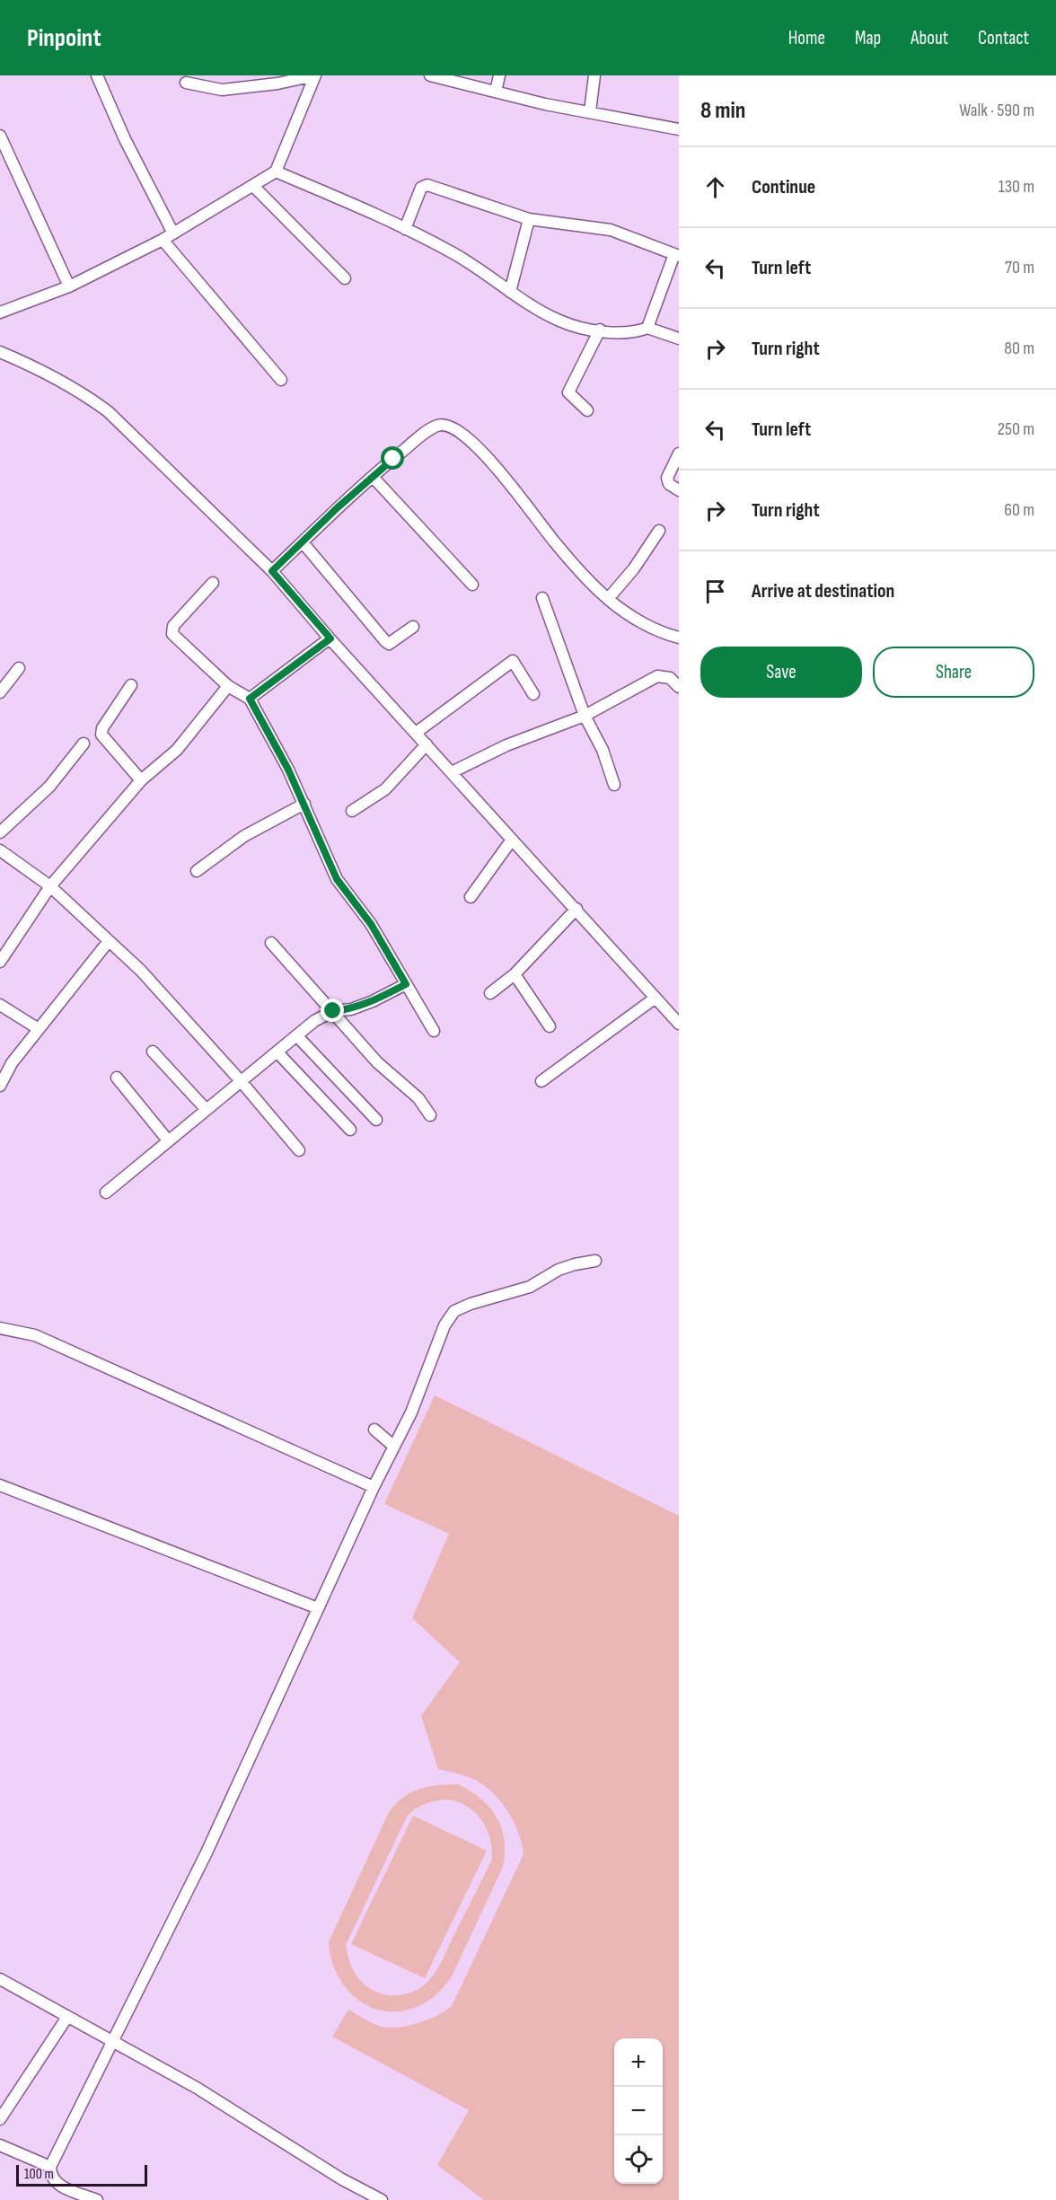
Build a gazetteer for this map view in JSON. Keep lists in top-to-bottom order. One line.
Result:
{"scale_bar":"100 m","page":{"header":"Pinpoint","nav":["Home","Map","About","Contact"],"heading":["8 min","Walk · 590 m"],"list":[["Continue","130 m"],["Turn left","70 m"],["Turn right","80 m"],["Turn left","250 m"],["Turn right","60 m"],"Arrive at destination"],"buttons":["Save","Share"],"map_buttons":["+","−"],"scale":"100 m"}}
